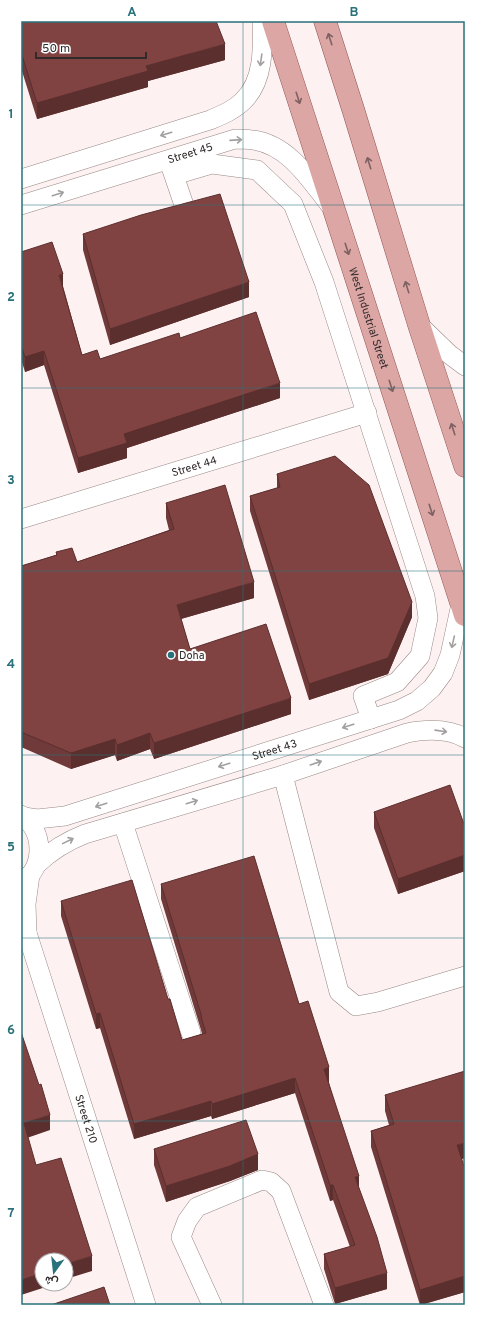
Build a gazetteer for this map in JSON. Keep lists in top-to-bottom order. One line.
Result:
{"streets":{"main road":["West Industrial Street"],"street":["Street 45","Street 44","Street 43","Street 210"]},"crossings":[["Street 45","West Industrial Street"],["West Industrial Street","Street 43"],["Street 43","Street 210"]],"one_way":["Street 45"],"places":["Doha"],"scale_bar":"50 m","north":"bottom","grid":{"columns":["A","B"],"rows":["1","2","3","4","5","6","7"]}}
